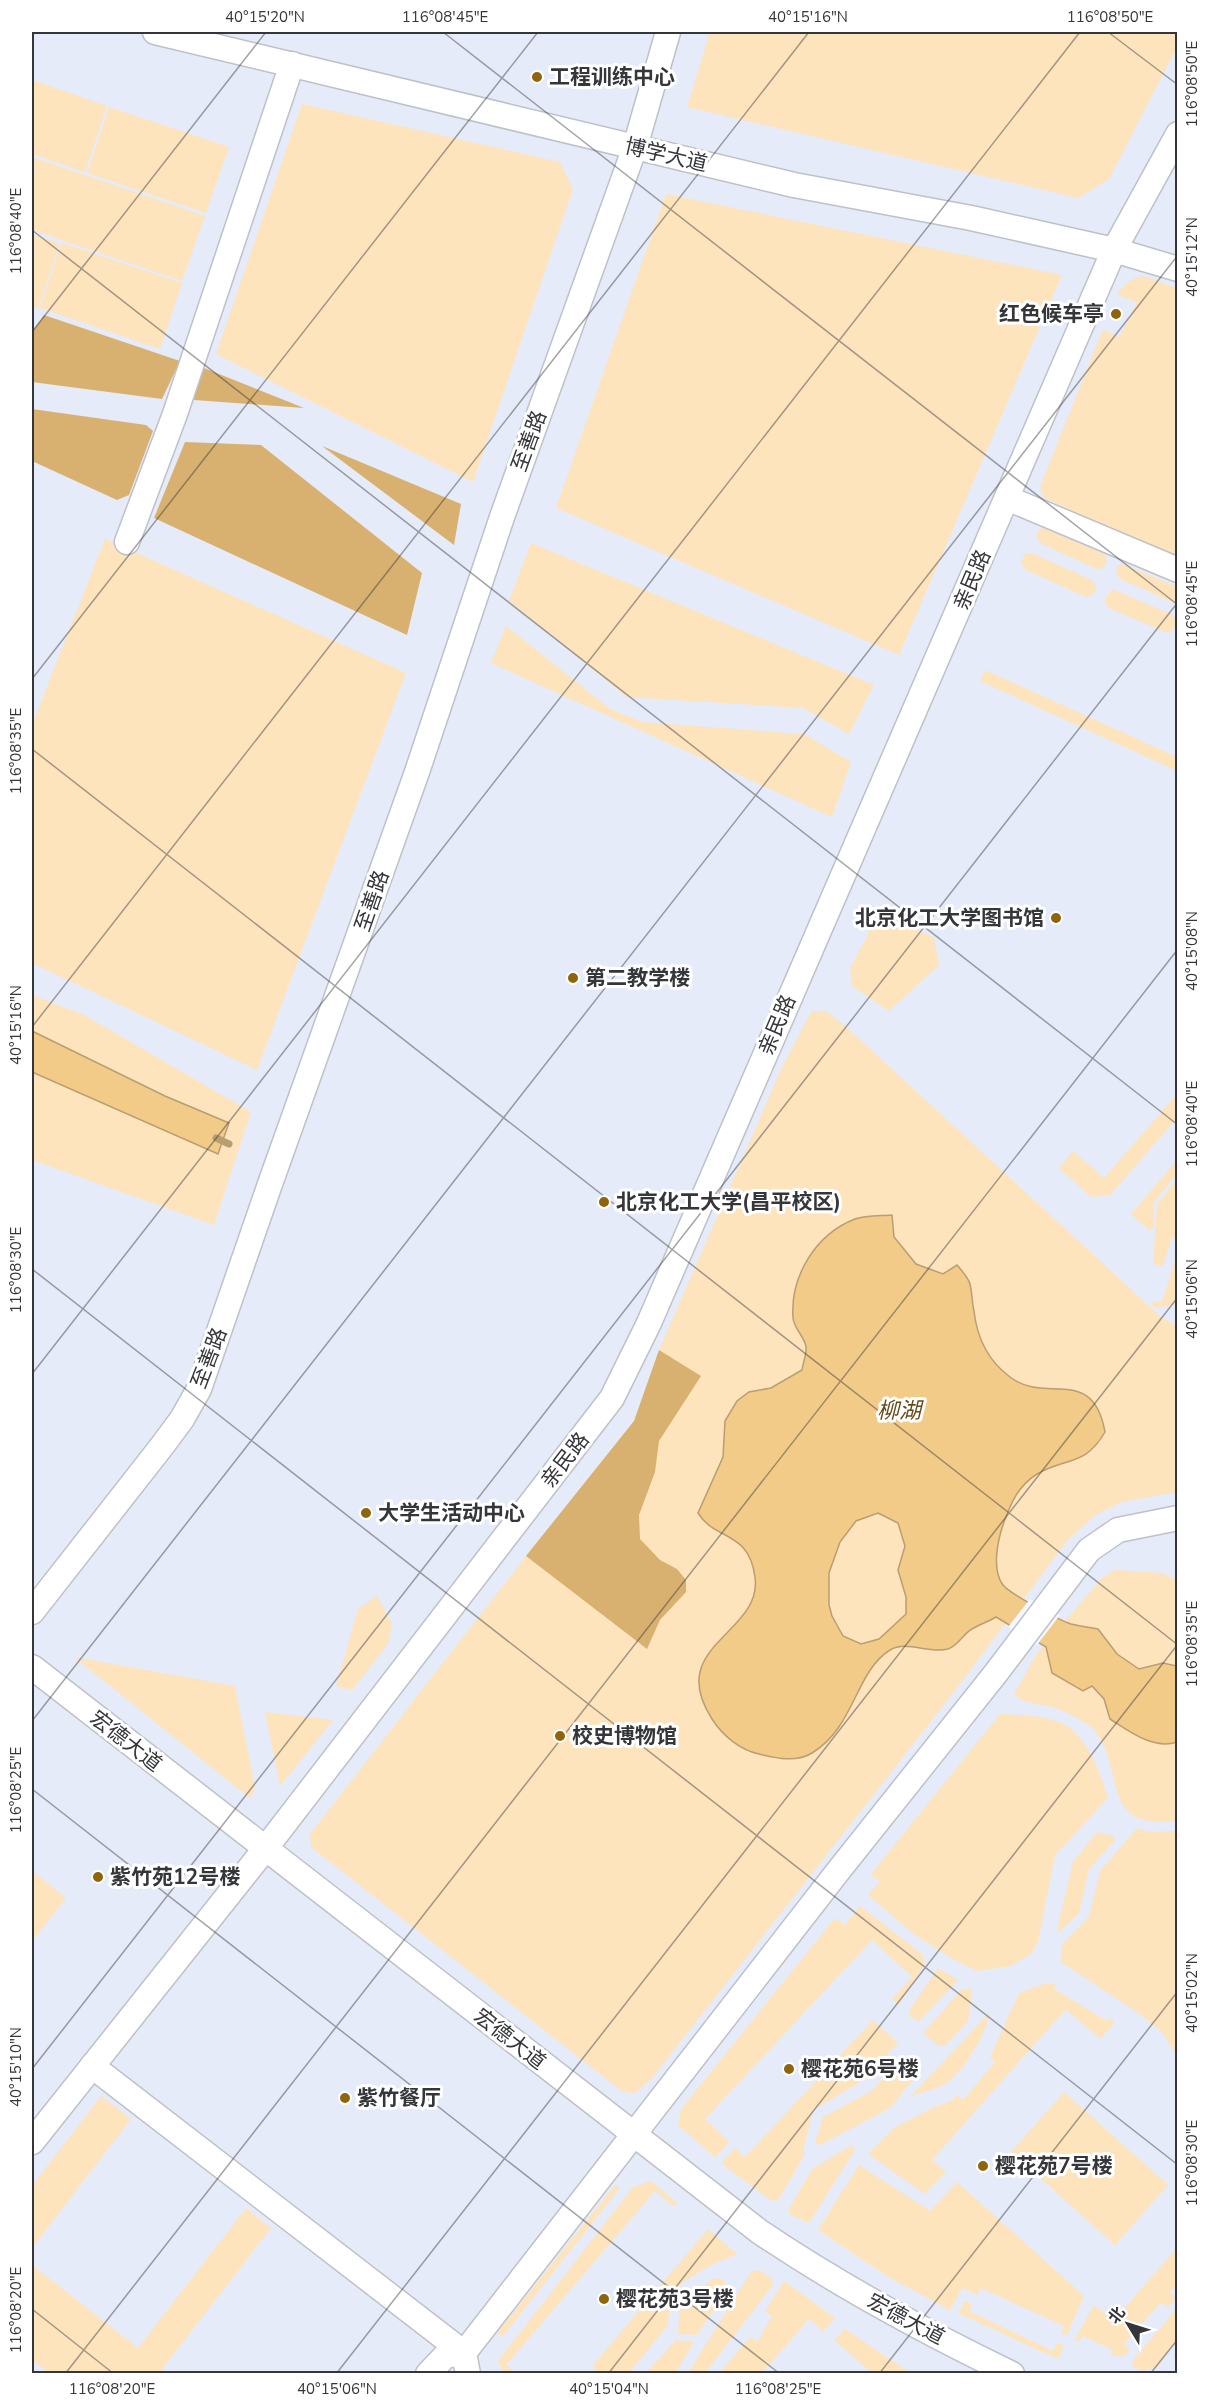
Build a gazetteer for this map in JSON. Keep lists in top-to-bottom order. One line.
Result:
{"streets":{"street":["博学大道","至善路","亲民路","宏德大道"]},"crossings":[["博学大道","至善路"],["博学大道","亲民路"],["亲民路","宏德大道"]],"water":["柳湖"],"places":["工程训练中心","红色候车亭","北京化工大学图书馆","第二教学楼","北京化工大学(昌平校区)","大学生活动中心","校史博物馆","紫竹苑12号楼","樱花苑6号楼","紫竹餐厅","樱花苑7号楼","樱花苑3号楼"],"north":"top left","coordinates":["40°15'20\"N","116°08'45\"E","40°15'16\"N","116°08'50\"E","116°08'40\"E","40°15'12\"N","116°08'35\"E","40°15'08\"N","116°08'30\"E","40°15'06\"N","116°08'25\"E","40°15'02\"N","40°15'10\"N","116°08'20\"E","40°15'04\"N"]}
